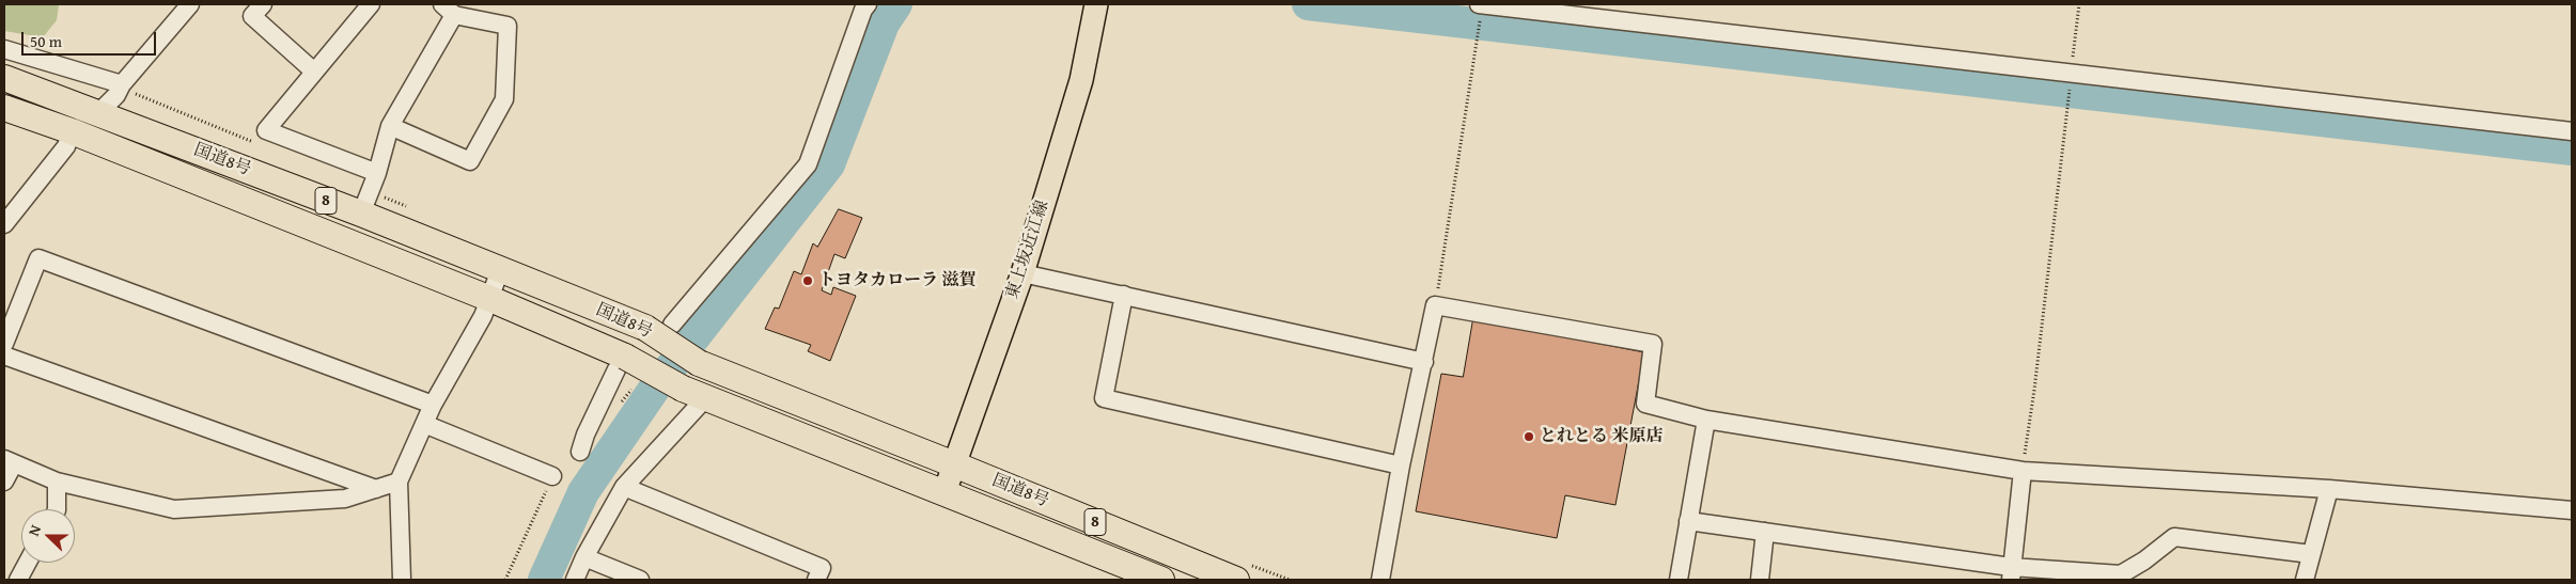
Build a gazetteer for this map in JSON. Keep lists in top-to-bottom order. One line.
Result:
{"streets":{"highway":["国道8号","8"],"main road":["東上坂近江線"]},"crossings":[["国道8号","東上坂近江線"]],"places":["トヨタカローラ 滋賀","とれとる 米原店"],"scale_bar":"50 m","north":"left"}
